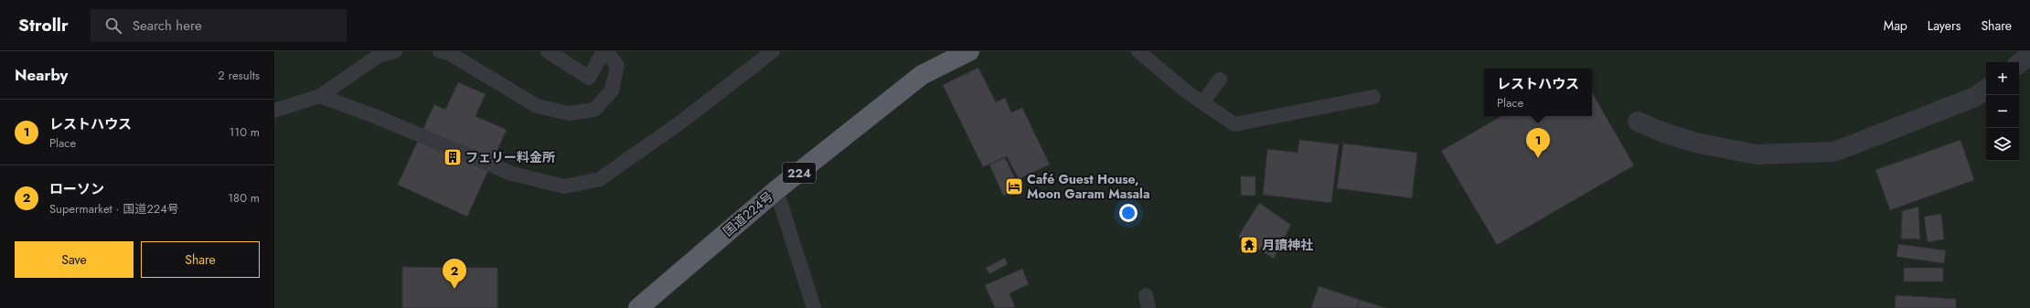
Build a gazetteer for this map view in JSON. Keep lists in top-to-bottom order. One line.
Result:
{"streets":{"highway":["224","国道224号"]},"places":{"building":["フェリー料金所"],"hotel":["Café Guest House, Moon Garam Masala"],"temple":["月讀神社"]},"page":{"header":"Strollr","search":"Search here","nav":["Map","Layers","Share"],"heading":["Nearby","2 results"],"map_buttons":["+","−"],"popup":["レストハウス","Place"],"list":[{"mark":"1","name":"レストハウス","note":"Place","value":"110 m"},{"mark":"2","name":"ローソン","note":"Supermarket · 国道224号","value":"180 m"}],"pins":["1","2"],"buttons":["Save","Share"]}}
